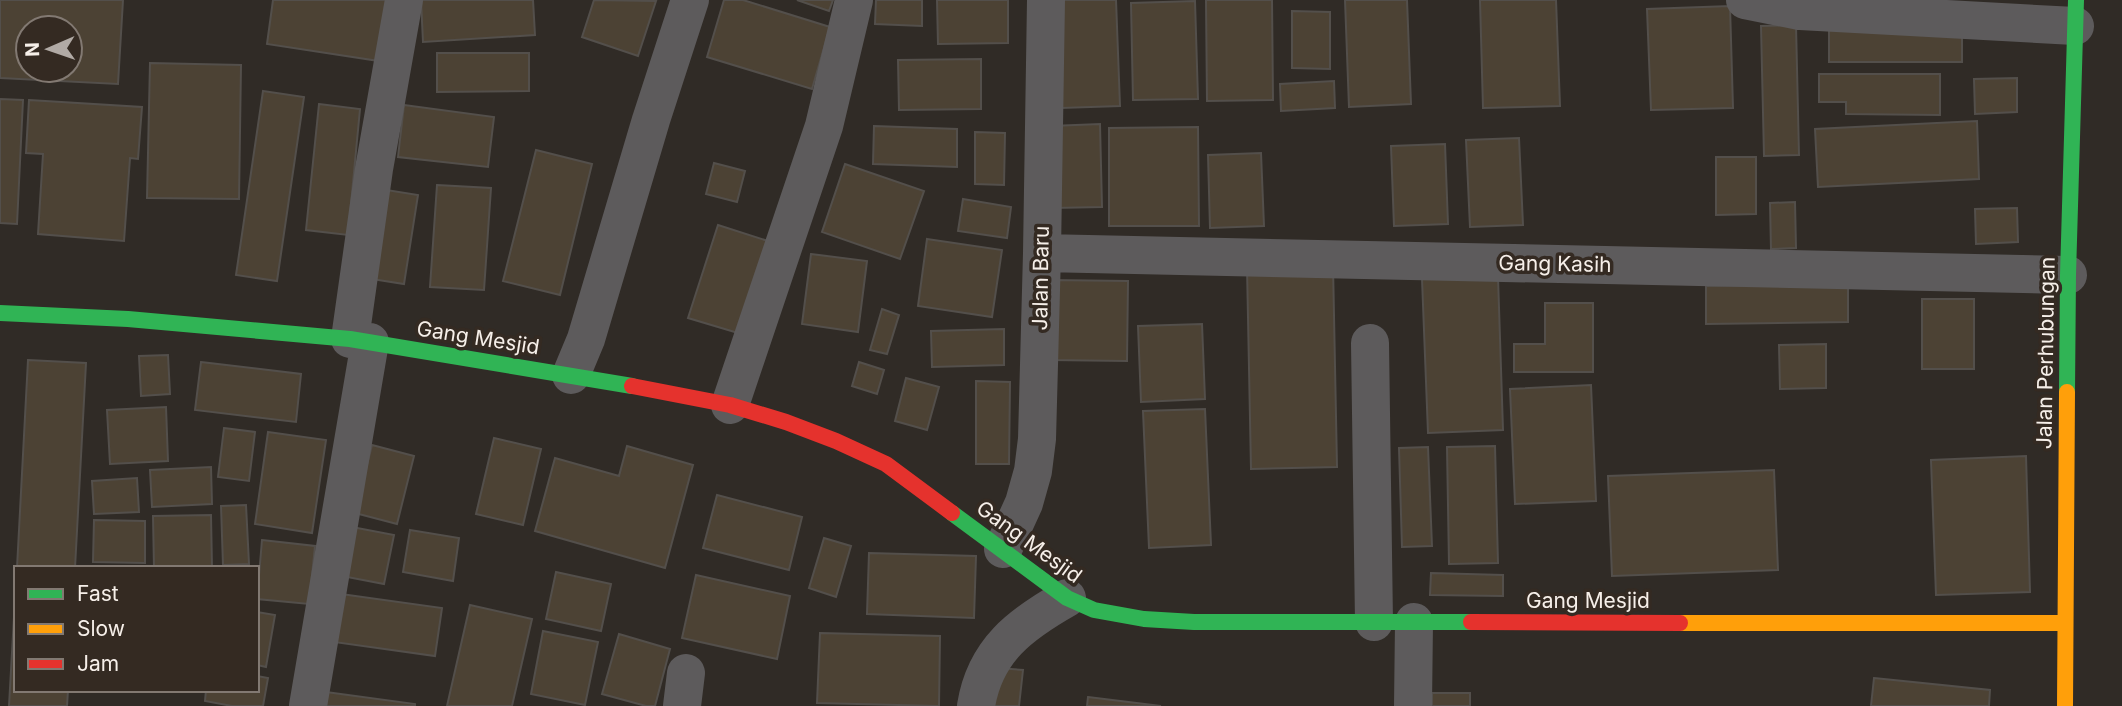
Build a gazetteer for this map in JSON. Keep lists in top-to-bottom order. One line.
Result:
{"streets":{"street":["Gang Kasih","Jalan Baru","Gang Mesjid","Jalan Perhubungan"]},"crossings":[["Gang Kasih","Jalan Baru"],["Gang Kasih","Jalan Perhubungan"],["Jalan Baru","Gang Mesjid"],["Gang Mesjid","Jalan Perhubungan"]],"legend":["Fast","Slow","Jam"],"north":"left"}
